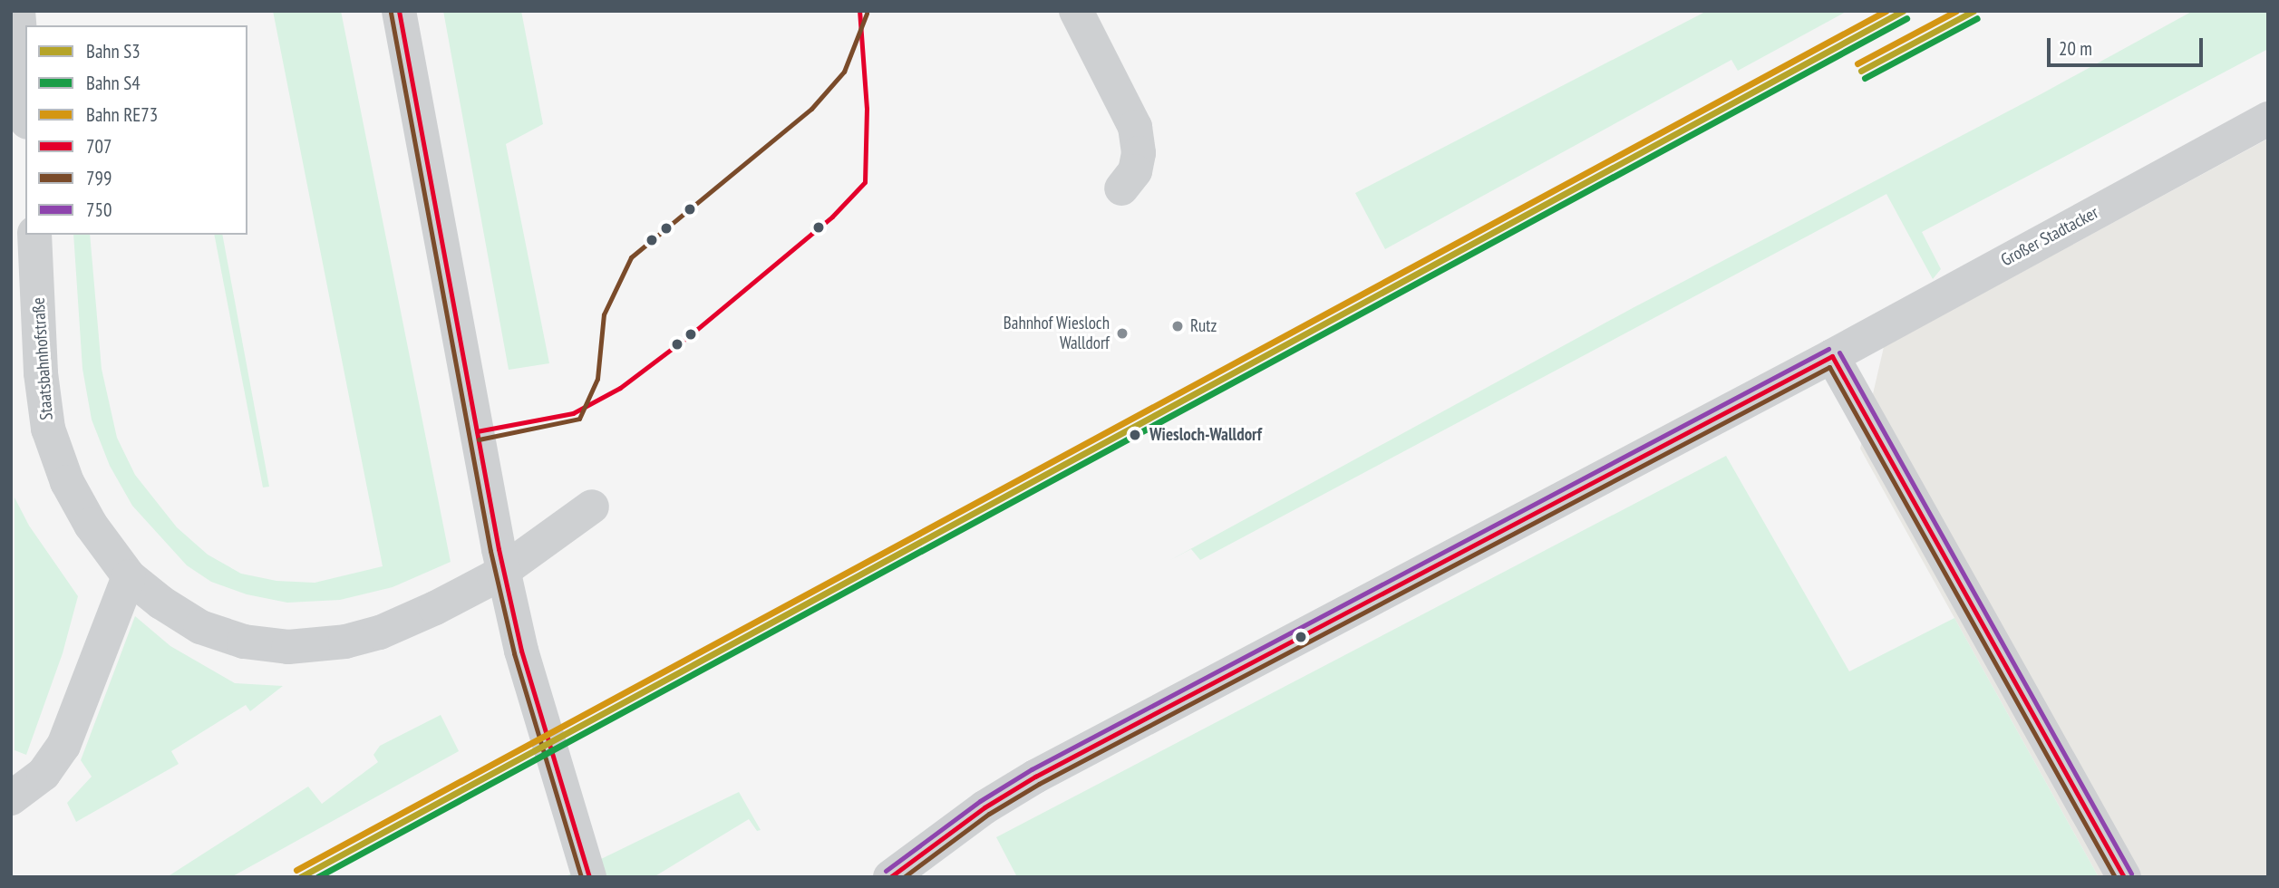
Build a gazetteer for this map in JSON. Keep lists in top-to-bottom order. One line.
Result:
{"streets":{"street":["Großer Stadtacker","Staatsbahnhofstraße"]},"places":["Rutz","Bahnhof Wiesloch Walldorf","Wiesloch-Walldorf"],"lines":["rail line S3","rail line RE73","transit line 707","transit line 799","rail line S4","transit line 750"],"legend":["Bahn S3","Bahn S4","Bahn RE73","707","799","750"],"scale_bar":"20 m"}
